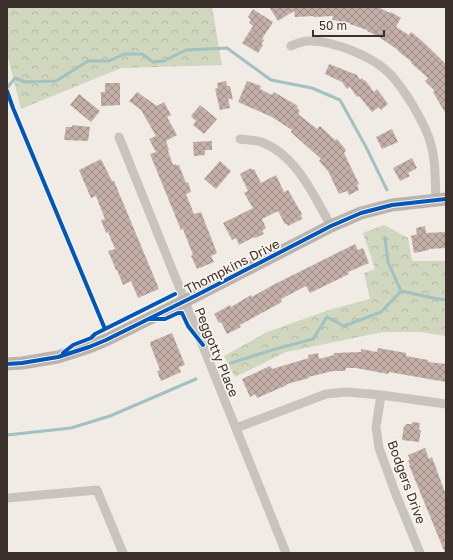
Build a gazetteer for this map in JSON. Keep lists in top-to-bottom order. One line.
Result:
{"streets":{"street":["Thompkins Drive","Peggotty Place","Bodgers Drive"]},"crossings":[["Thompkins Drive","Peggotty Place"]],"scale_bar":"50 m"}
